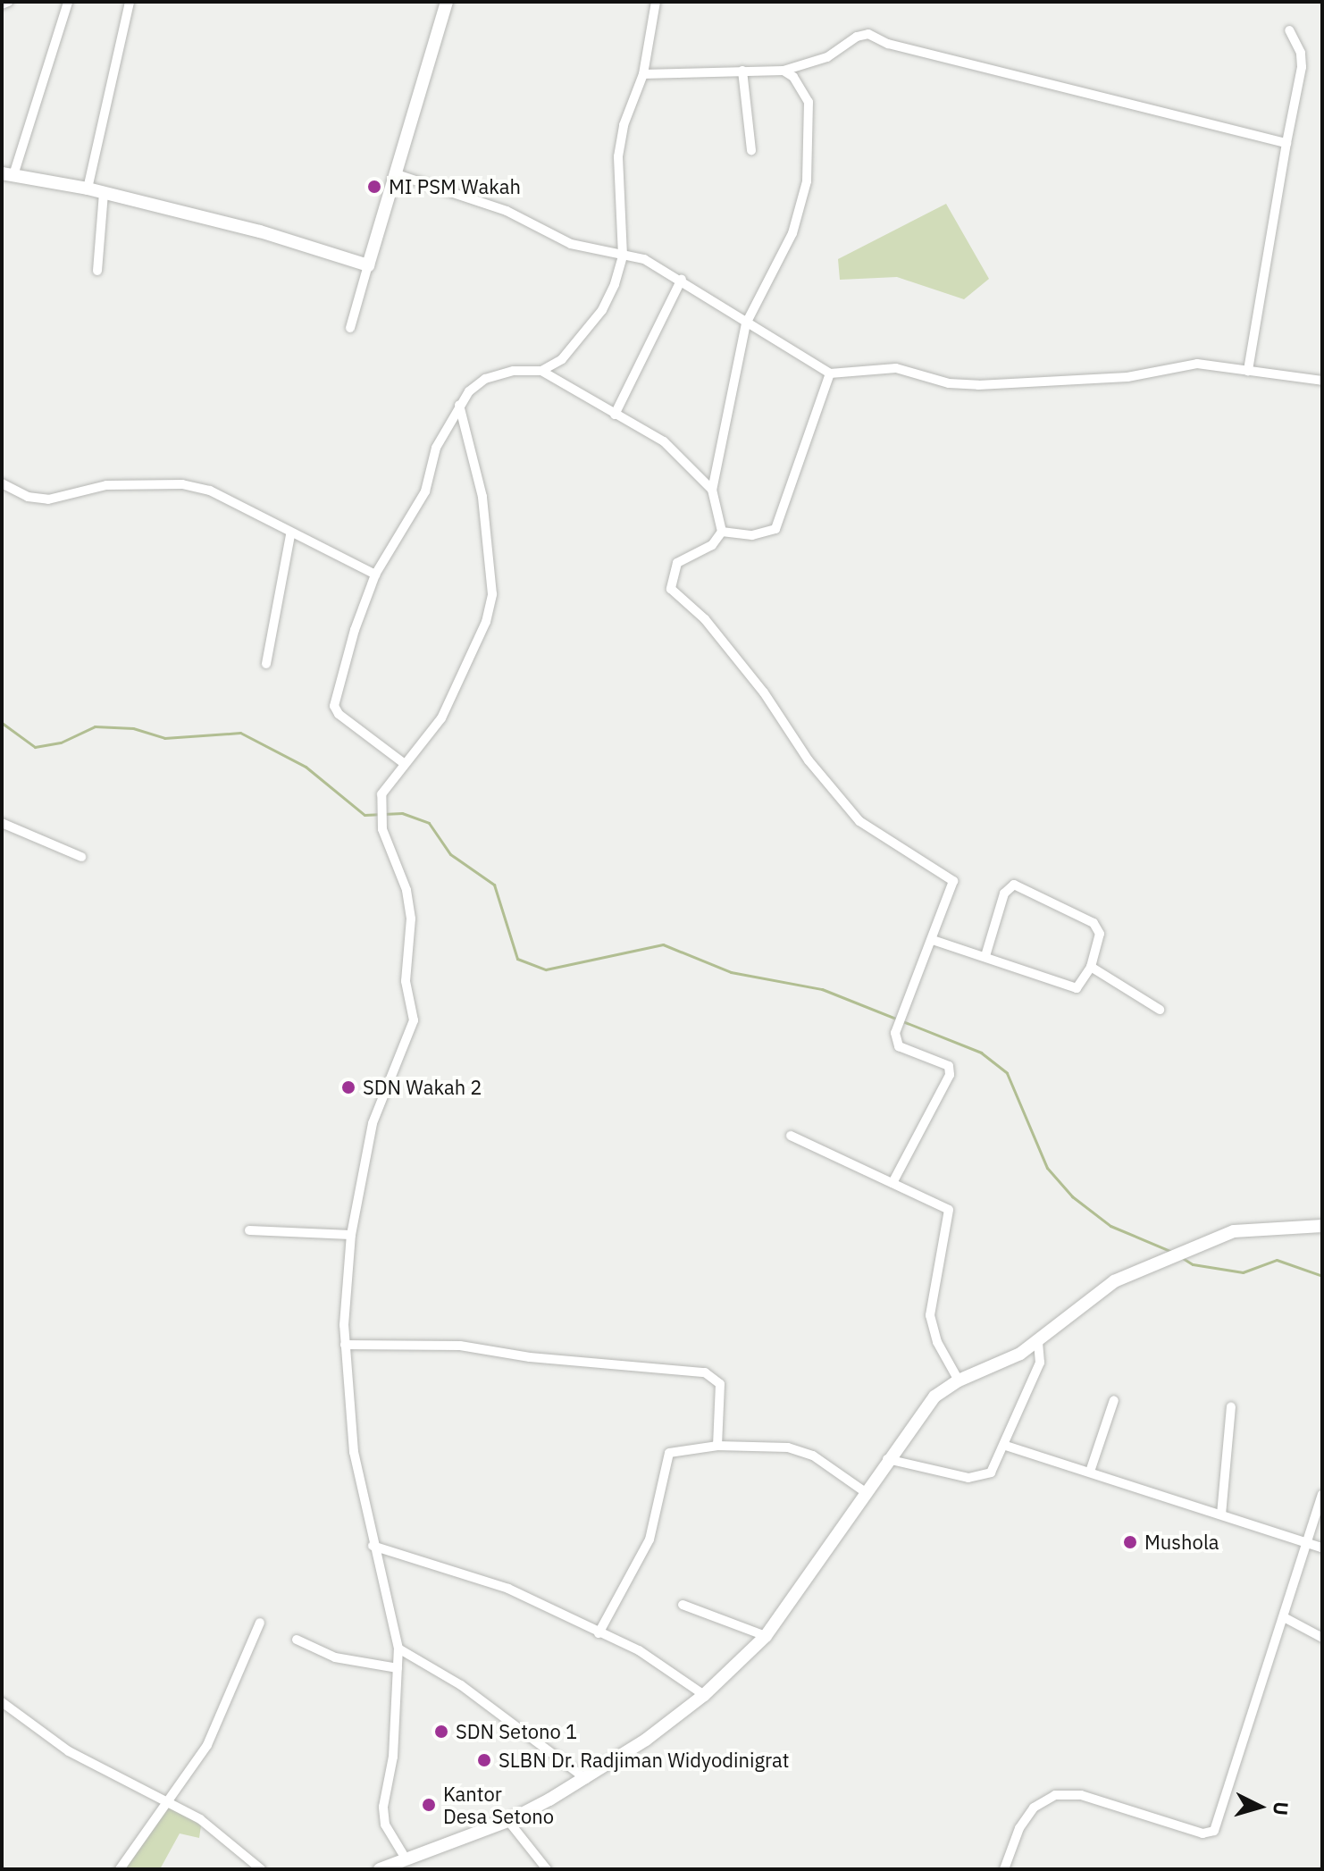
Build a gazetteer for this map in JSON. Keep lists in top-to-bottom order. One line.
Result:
{"places":["MI PSM Wakah","SDN Wakah 2","Mushola","SDN Setono 1","SLBN Dr. Radjiman Widyodinigrat","Kantor Desa Setono"],"north":"right"}
